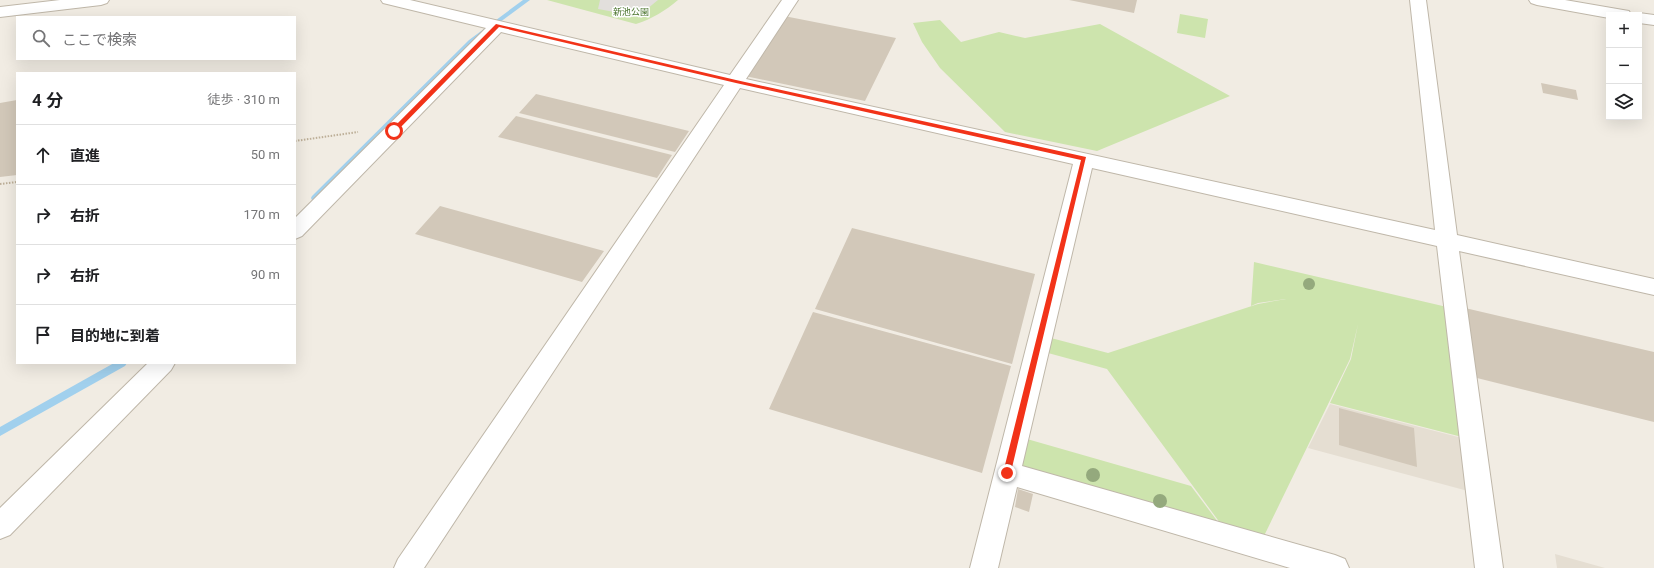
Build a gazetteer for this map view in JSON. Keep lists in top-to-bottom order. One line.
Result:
{"parks":["新池公園"],"page":{"map_buttons":["+","−"],"search":"ここで検索","heading":["4 分","徒歩 · 310 m"],"list":[["直進","50 m"],["右折","170 m"],["右折","90 m"],"目的地に到着"]}}
